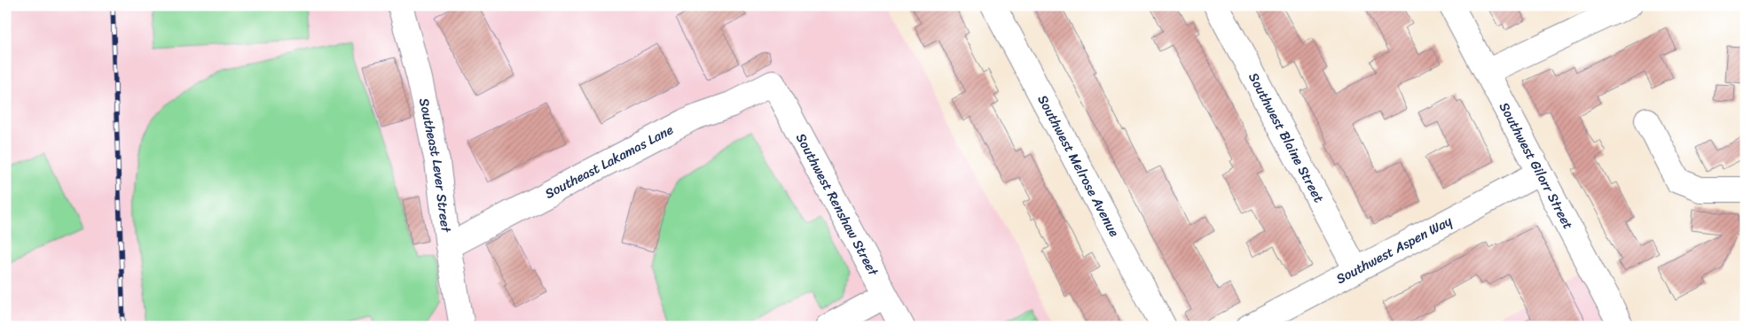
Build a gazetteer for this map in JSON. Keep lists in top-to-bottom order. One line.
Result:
{"streets":{"street":["Southwest Blaine Street","Southeast Lakamas Lane","Southeast Lever Street","Southwest Gilorr Street","Southwest Melrose Avenue","Southwest Renshaw Street","Southwest Aspen Way"]},"crossings":[["Southwest Blaine Street","Southwest Aspen Way"],["Southeast Lakamas Lane","Southeast Lever Street"],["Southeast Lakamas Lane","Southwest Renshaw Street"],["Southwest Gilorr Street","Southwest Aspen Way"]]}
